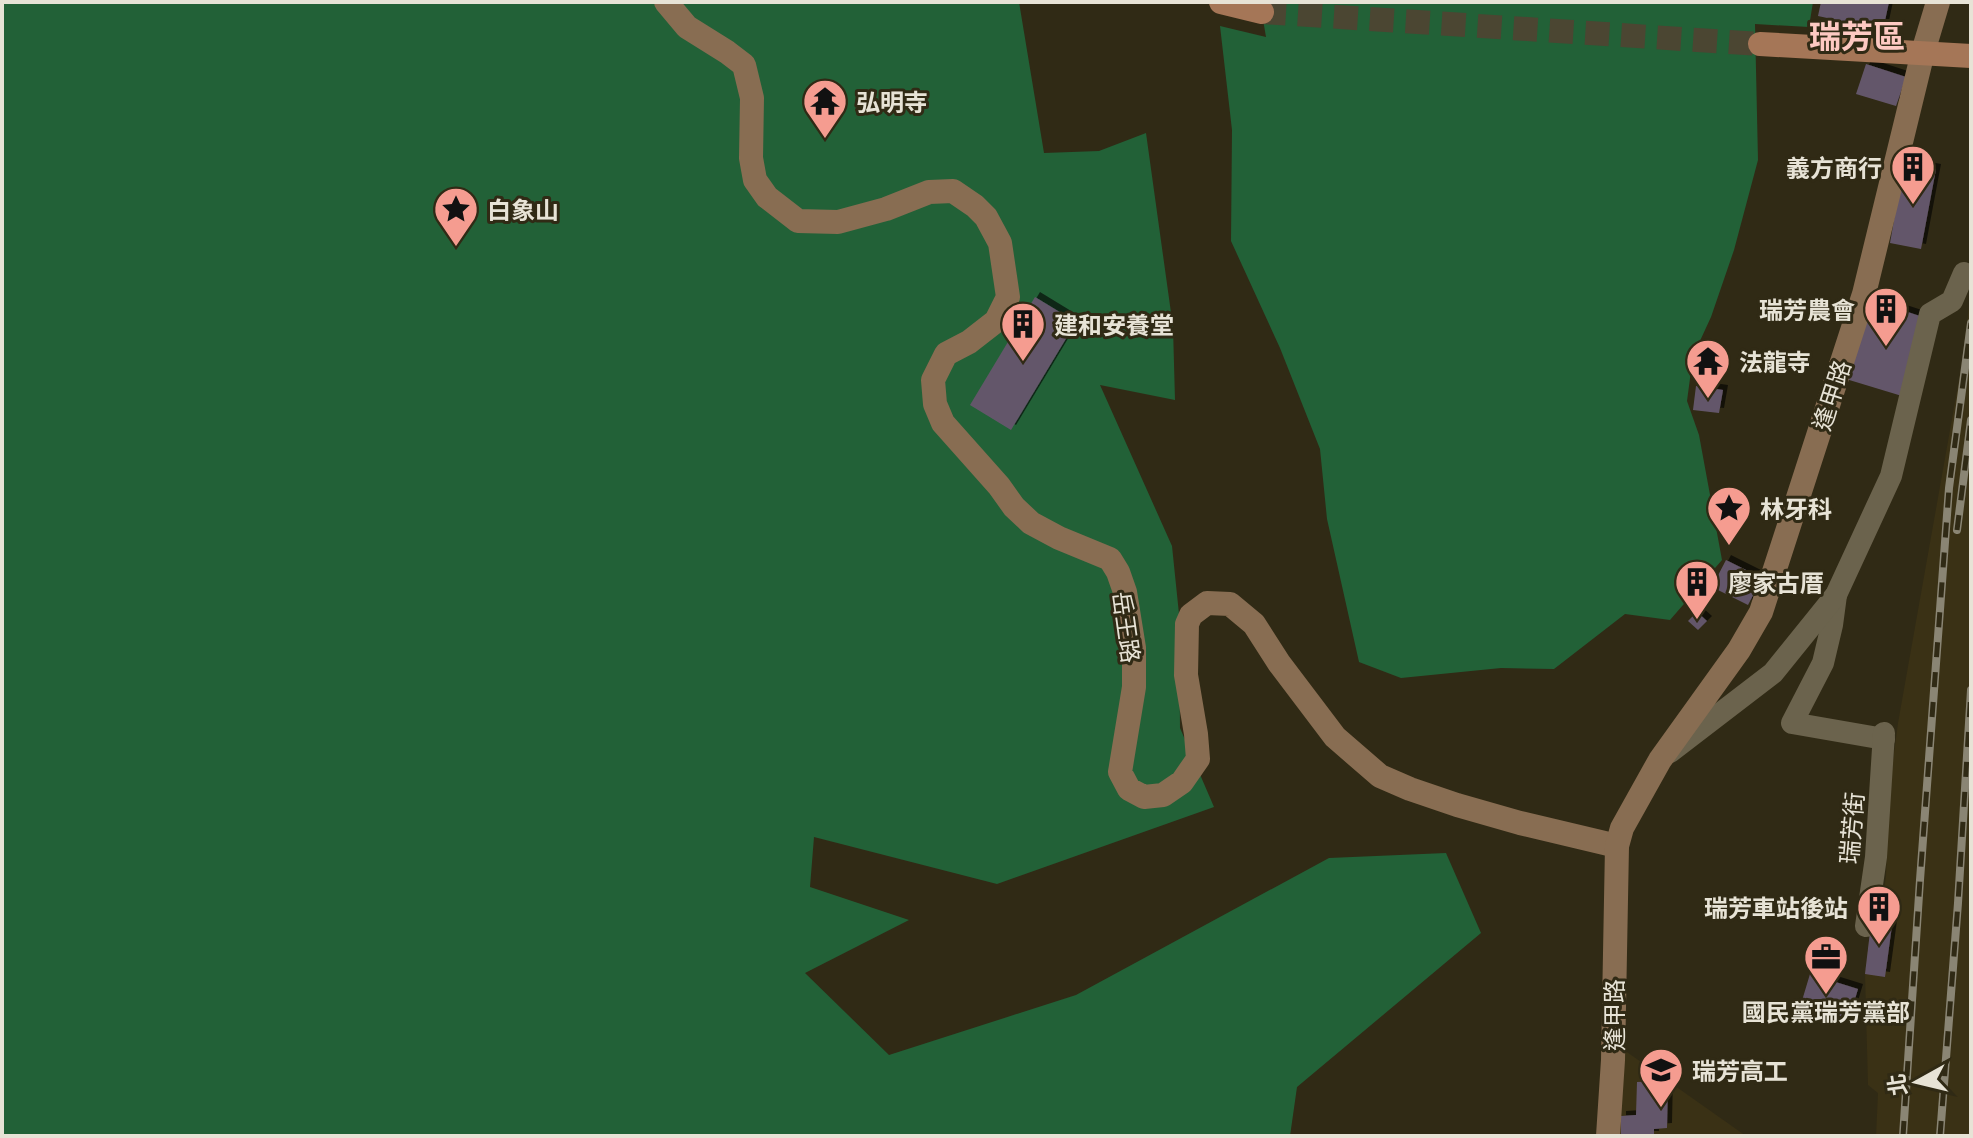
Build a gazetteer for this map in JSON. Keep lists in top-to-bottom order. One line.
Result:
{"streets":{"street":["逢甲路","岳王路","瑞芳街"]},"crossings":[["逢甲路","岳王路"],["逢甲路","瑞芳街"]],"districts":["瑞芳區"],"places":{"temple":["弘明寺","法龍寺"],"building":["義方商行","瑞芳農會","建和安養堂","廖家古厝","瑞芳車站後站"],"place":["白象山","林牙科"],"office":["國民黨瑞芳黨部"],"school or university":["瑞芳高工"]},"north":"left"}
